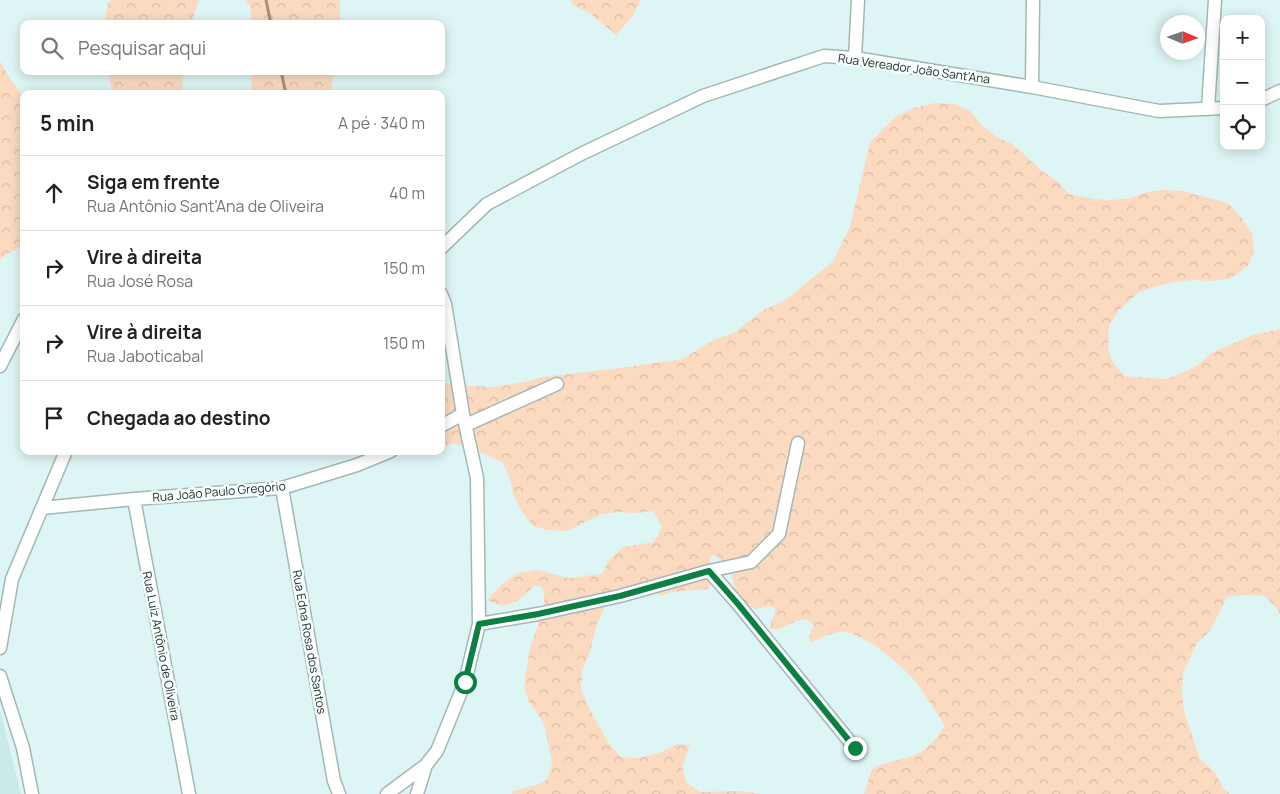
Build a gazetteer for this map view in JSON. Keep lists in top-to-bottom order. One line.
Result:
{"streets":{"street":["Rua Vereador João Sant'Ana","Rua João Paulo Gregório","Rua Edna Rosa dos Santos","Rua Luiz Antônio de Oliveira"]},"crossings":[["Rua João Paulo Gregório","Rua Edna Rosa dos Santos"],["Rua João Paulo Gregório","Rua Luiz Antônio de Oliveira"]],"north":"right","page":{"map_buttons":["+","−"],"search":"Pesquisar aqui","heading":["5 min","A pé · 340 m"],"list":[["Siga em frente","Rua Antônio Sant'Ana de Oliveira","40 m"],["Vire à direita","Rua José Rosa","150 m"],["Vire à direita","Rua Jaboticabal","150 m"],"Chegada ao destino"]}}
